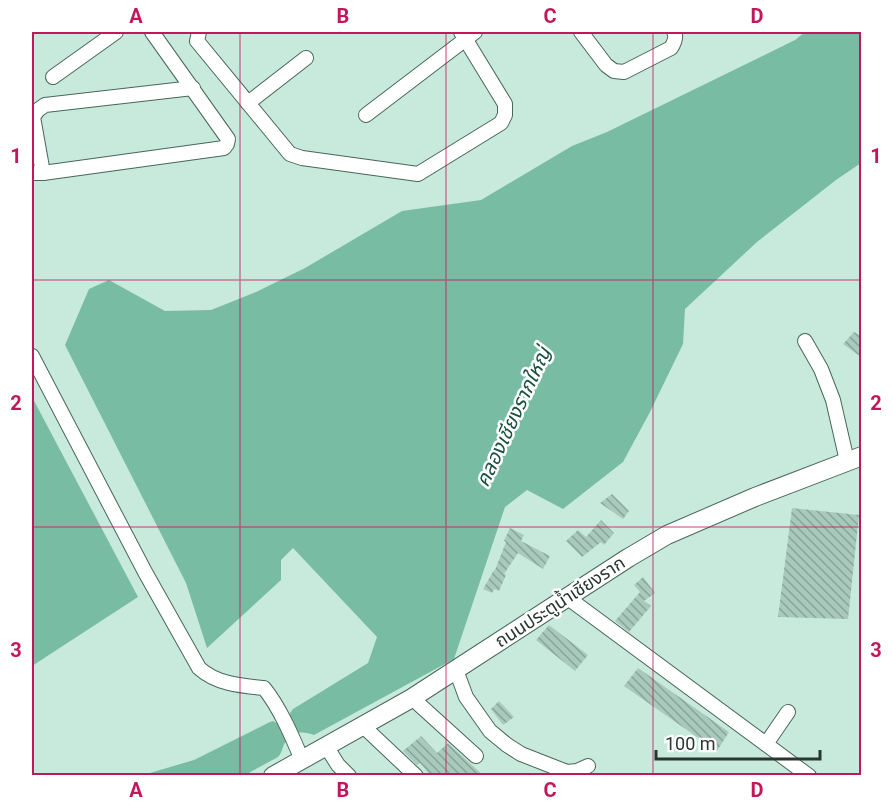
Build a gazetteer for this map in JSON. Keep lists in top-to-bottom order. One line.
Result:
{"streets":{"street":["ถนนประตูน้ำเชียงราก"]},"water":["คลองเชียงรากใหญ่"],"scale_bar":"100 m","grid":{"columns":["A","B","C","D"],"rows":["1","2","3"]}}
